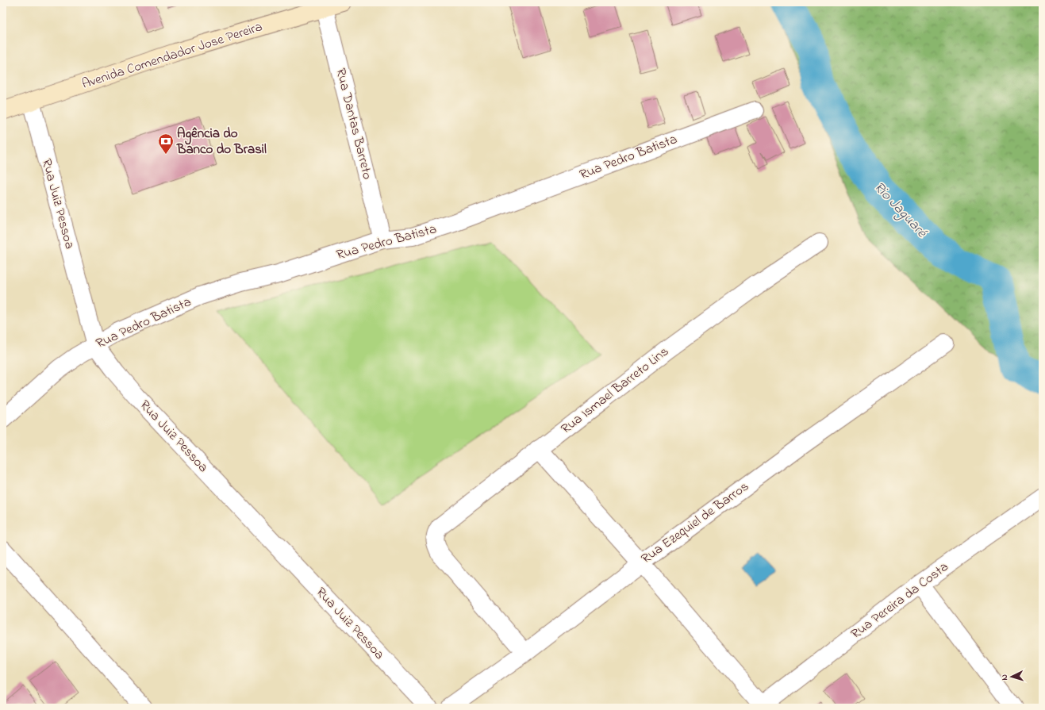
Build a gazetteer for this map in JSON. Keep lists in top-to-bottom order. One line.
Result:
{"streets":{"street":["Avenida Comendador Jose Pereira","Rua Dantas Barreto","Rua Pedro Batista","Rua Juiz Pessoa","Rua Ismael Barreto Lins","Rua Ezequiel de Barros","Rua Pereira da Costa"]},"crossings":[["Avenida Comendador Jose Pereira","Rua Dantas Barreto"],["Avenida Comendador Jose Pereira","Rua Juiz Pessoa"],["Rua Dantas Barreto","Rua Pedro Batista"],["Rua Pedro Batista","Rua Juiz Pessoa"],["Rua Ismael Barreto Lins","Rua Ezequiel de Barros"]],"water":["Rio Jaguaré"],"places":{"bank":["Agência do Banco do Brasil"]},"north":"left"}
